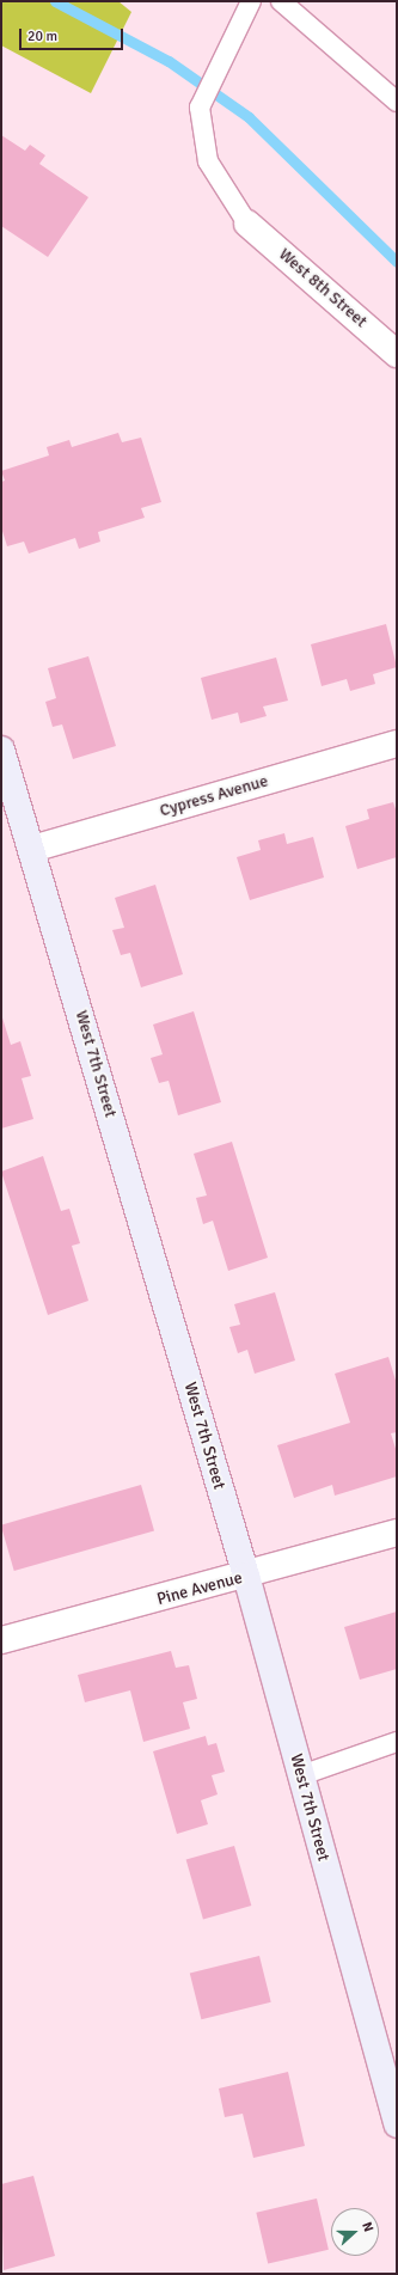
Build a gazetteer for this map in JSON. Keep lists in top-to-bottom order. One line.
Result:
{"streets":{"street":["West 8th Street","Cypress Avenue","West 7th Street","Pine Avenue"]},"crossings":[["Cypress Avenue","West 7th Street"],["West 7th Street","Pine Avenue"]],"scale_bar":"20 m","north":"right"}
